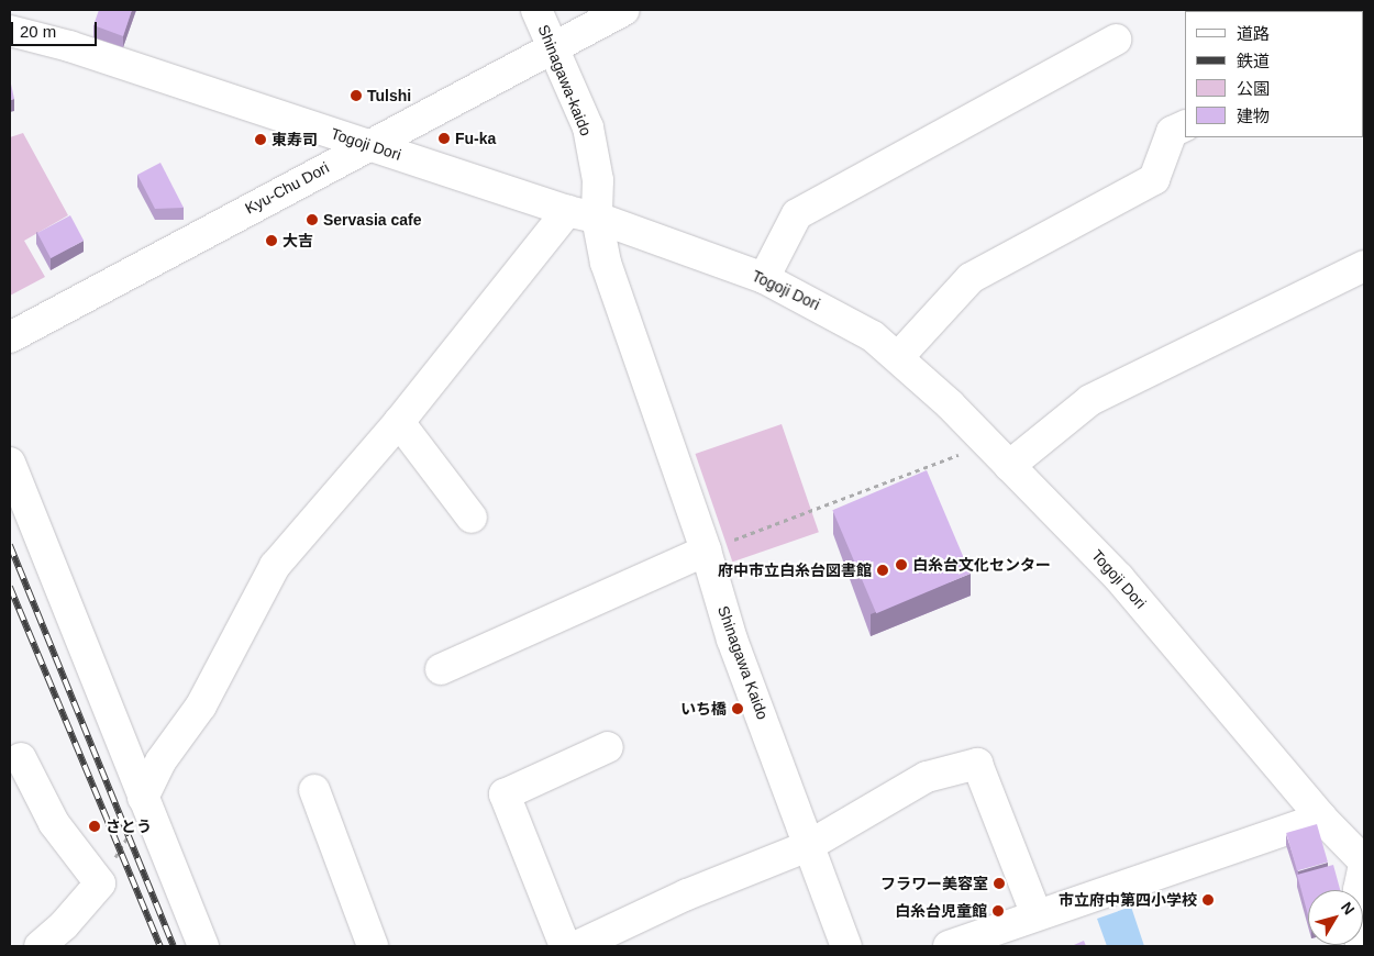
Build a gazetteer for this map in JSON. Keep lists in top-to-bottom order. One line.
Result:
{"streets":{"street":["Shinagawa-kaido","Togoji Dori","Kyu-Chu Dori","Shinagawa Kaido"]},"crossings":[["Shinagawa-kaido","Togoji Dori"],["Shinagawa-kaido","Kyu-Chu Dori"],["Shinagawa-kaido","Shinagawa Kaido"],["Togoji Dori","Kyu-Chu Dori"],["Togoji Dori","Shinagawa Kaido"]],"places":["Tulshi","Fu-ka","東寿司","Servasia cafe","大吉","白糸台文化センター","府中市立白糸台図書館","いち橋","さとう","フラワー美容室","市立府中第四小学校","白糸台児童館"],"legend":["道路","鉄道","公園","建物"],"scale_bar":"20 m","north":"top right"}
